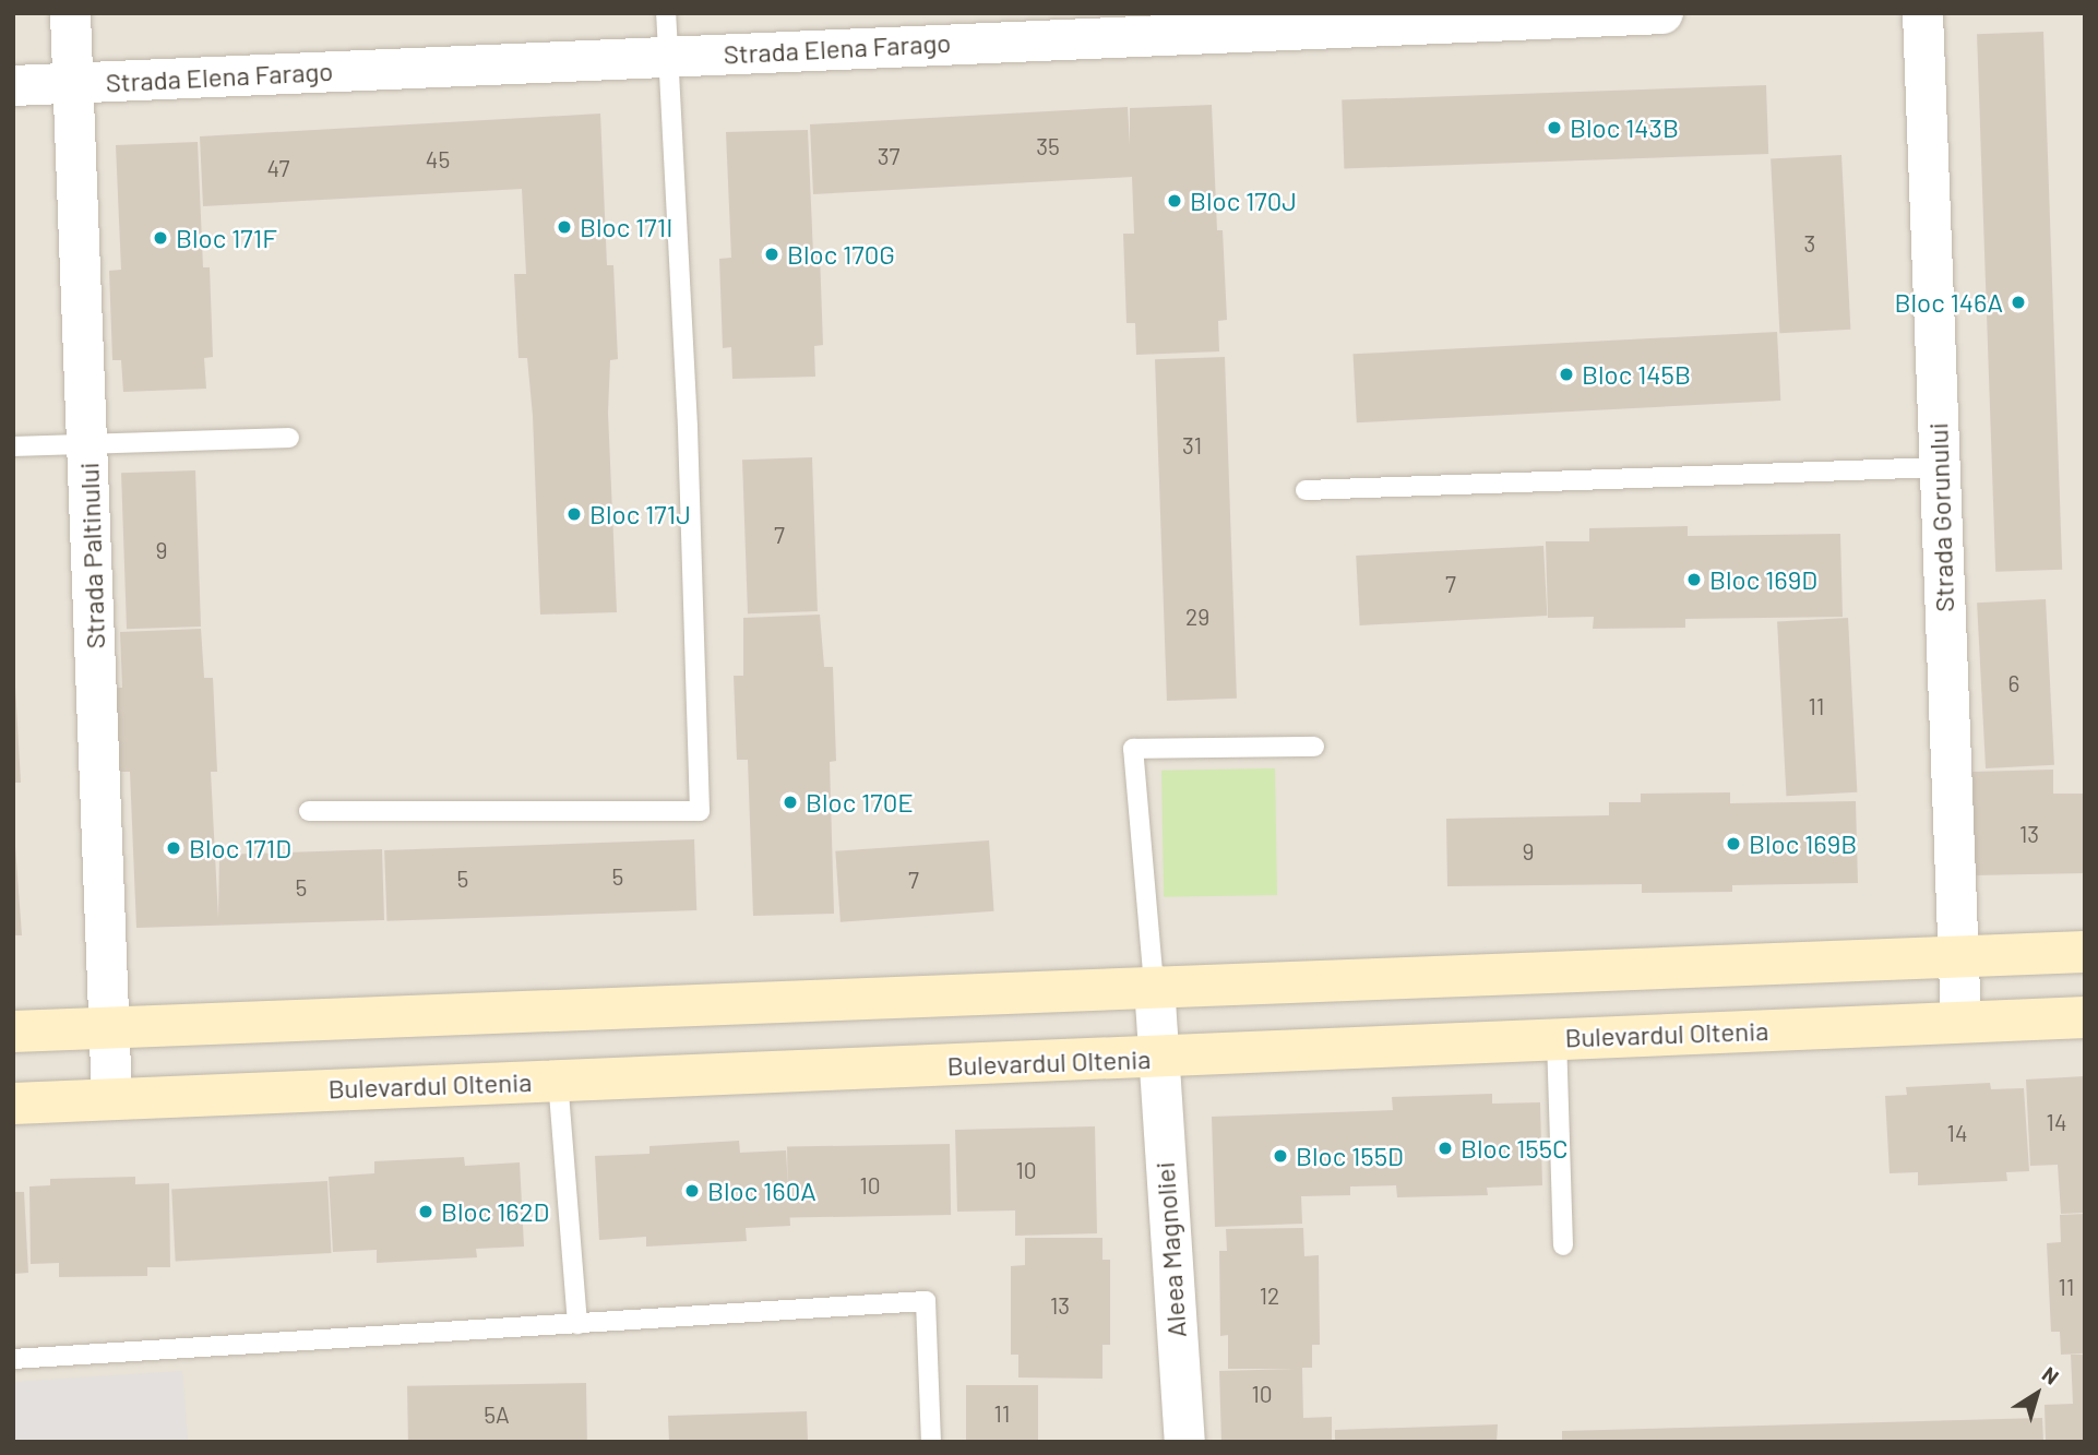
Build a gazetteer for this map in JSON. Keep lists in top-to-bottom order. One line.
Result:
{"streets":{"street":["Strada Elena Farago","Strada Gorunului","Strada Paltinului","Bulevardul Oltenia","Aleea Magnoliei"]},"crossings":[["Strada Elena Farago","Strada Paltinului"],["Strada Gorunului","Bulevardul Oltenia"],["Strada Paltinului","Bulevardul Oltenia"],["Bulevardul Oltenia","Aleea Magnoliei"]],"places":["Bloc 143B","Bloc 170J","Bloc 171I","Bloc 171F","Bloc 170G","Bloc 146A","Bloc 145B","Bloc 171J","Bloc 169D","Bloc 170E","Bloc 169B","Bloc 171D","Bloc 155C","Bloc 155D","Bloc 160A","Bloc 162D"],"house_numbers":["35","37","45","47","3","31","7","9","7","29","6","11","13","9","5","5","7","5","14","14","10","10","11","12","13","10","11","5A"],"north":"top right"}
